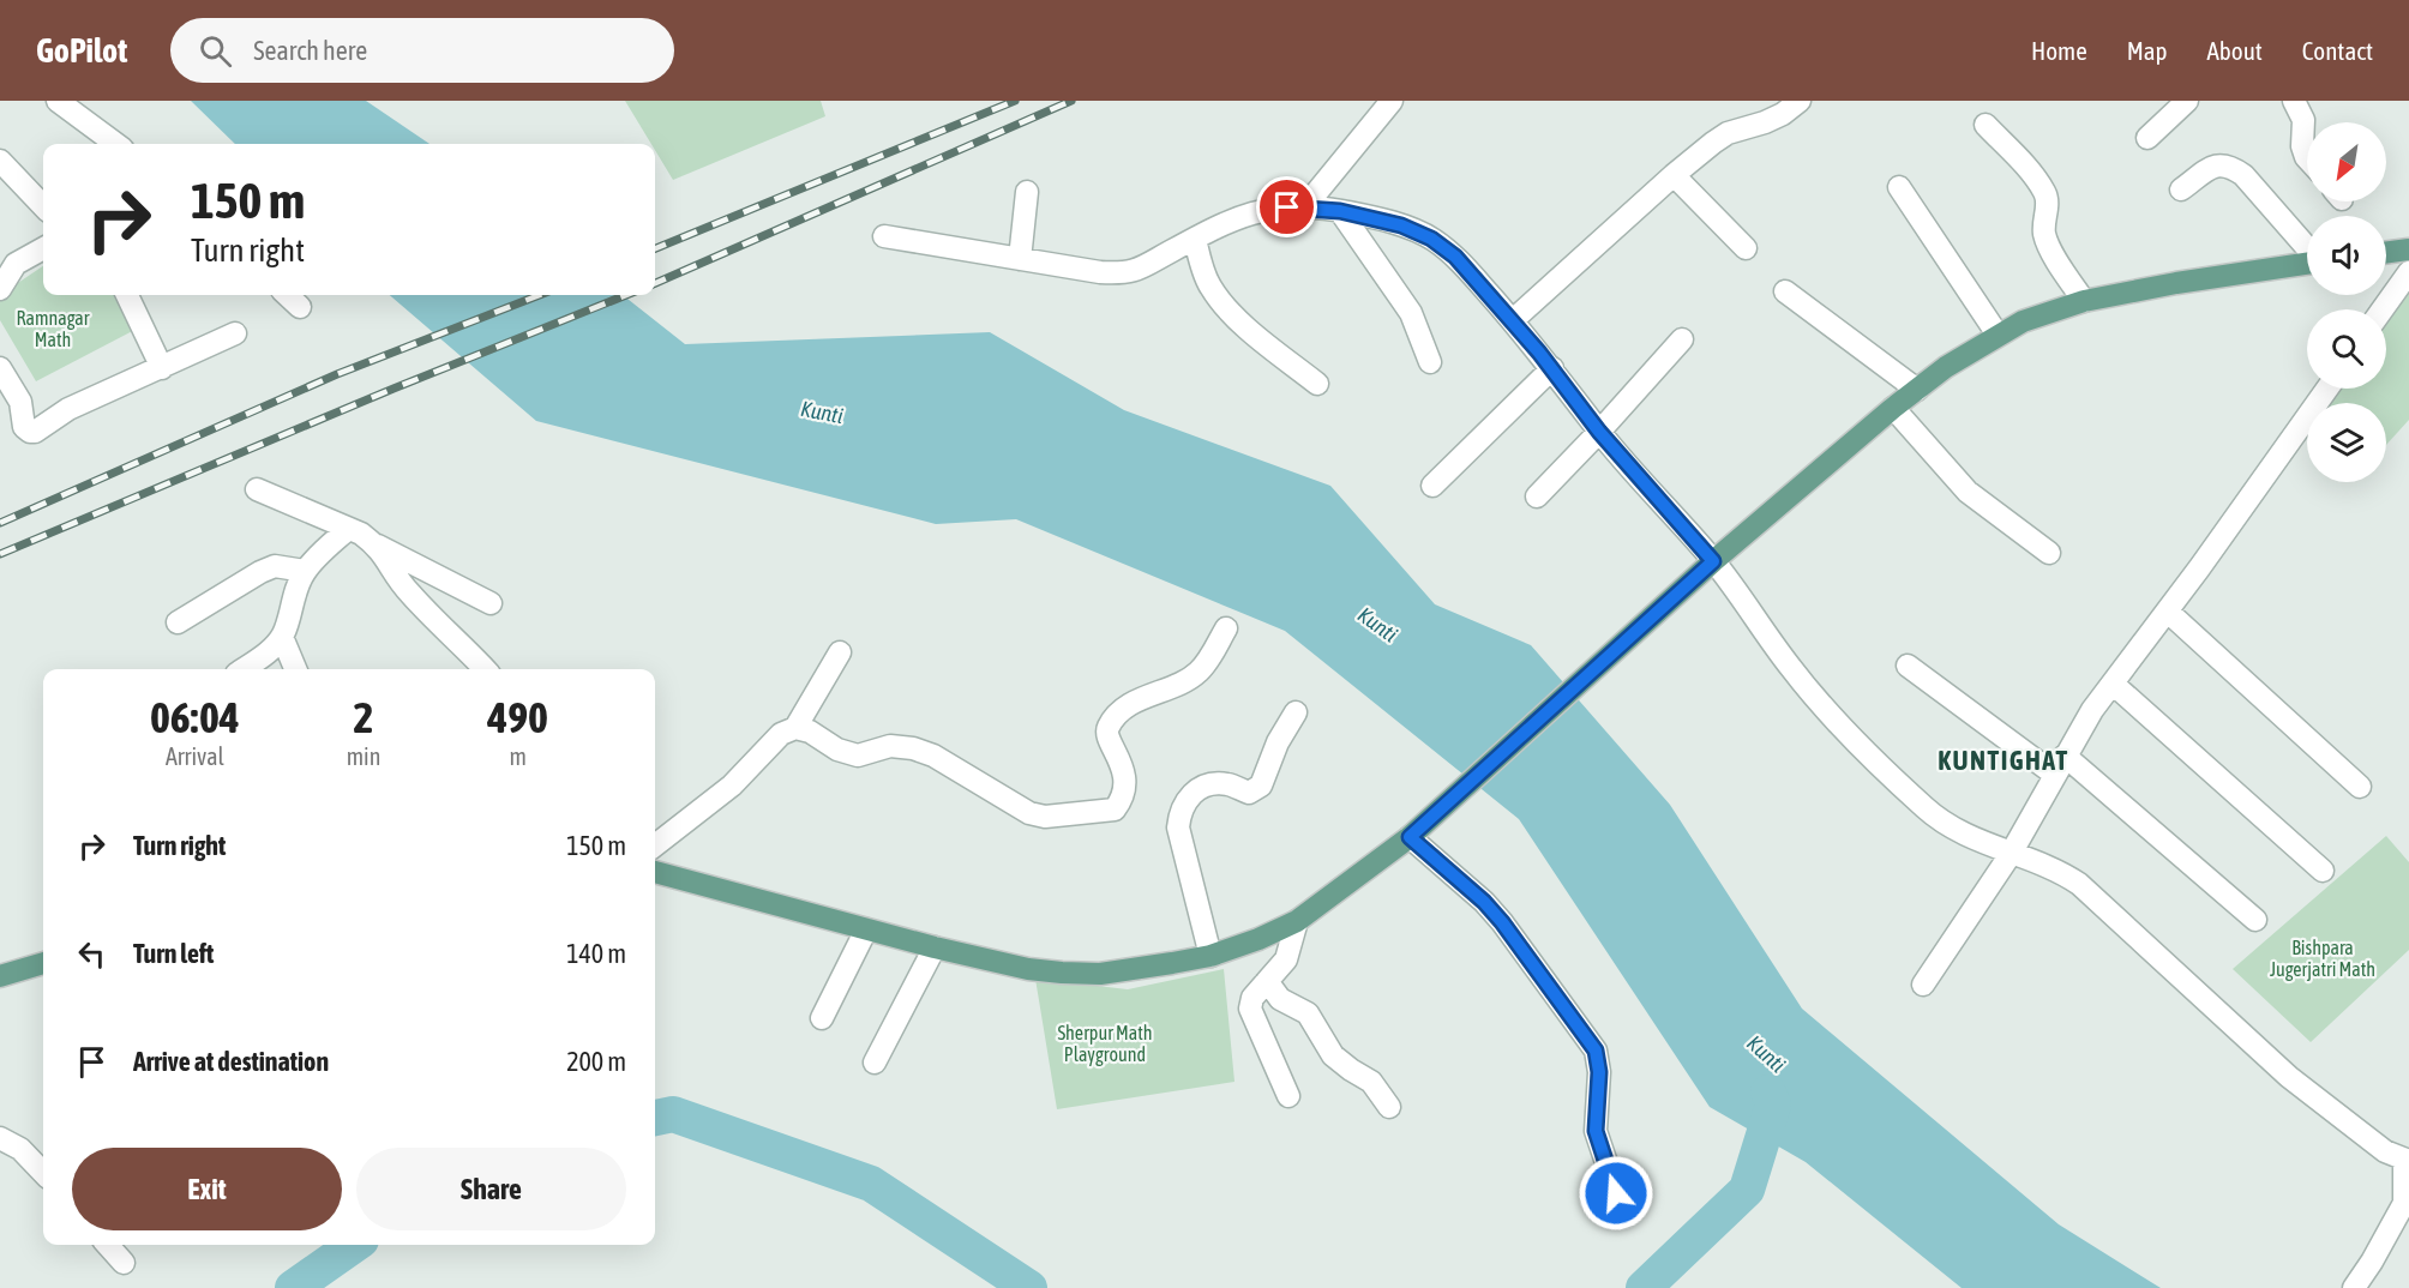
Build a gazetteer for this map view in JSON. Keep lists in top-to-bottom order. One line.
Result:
{"districts":["KUNTIGHAT"],"water":["Kunti"],"parks":["Ramnagar Math","Bishpara Jugerjatri Math","Sherpur Math Playground"],"north":"bottom left","page":{"header":"GoPilot","search":"Search here","nav":["Home","Map","About","Contact"],"turn":["150 m","Turn right"],"eta":["06:04","Arrival","2","min","490","m"],"list":[{"name":"Turn right","value":"150 m"},{"name":"Turn left","value":"140 m"},{"name":"Arrive at destination","value":"200 m"}],"buttons":["Exit","Share"]}}
